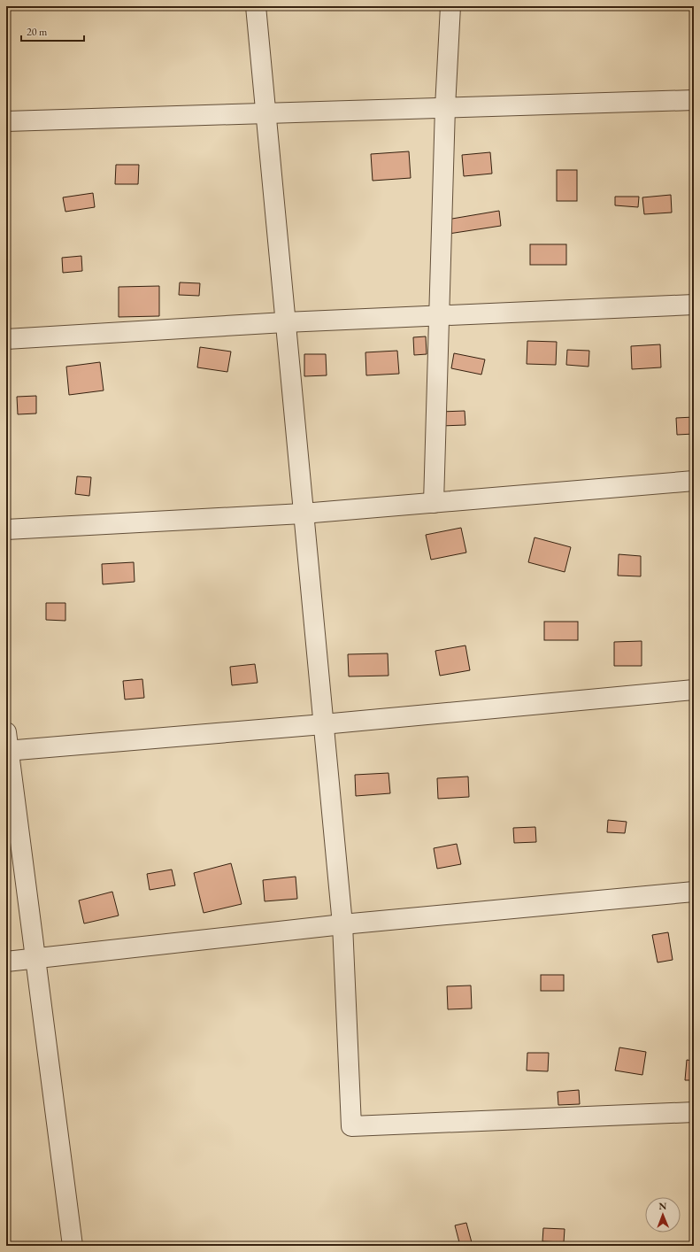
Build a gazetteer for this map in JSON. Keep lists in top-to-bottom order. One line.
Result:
{"scale_bar":"20 m","north":"top"}
